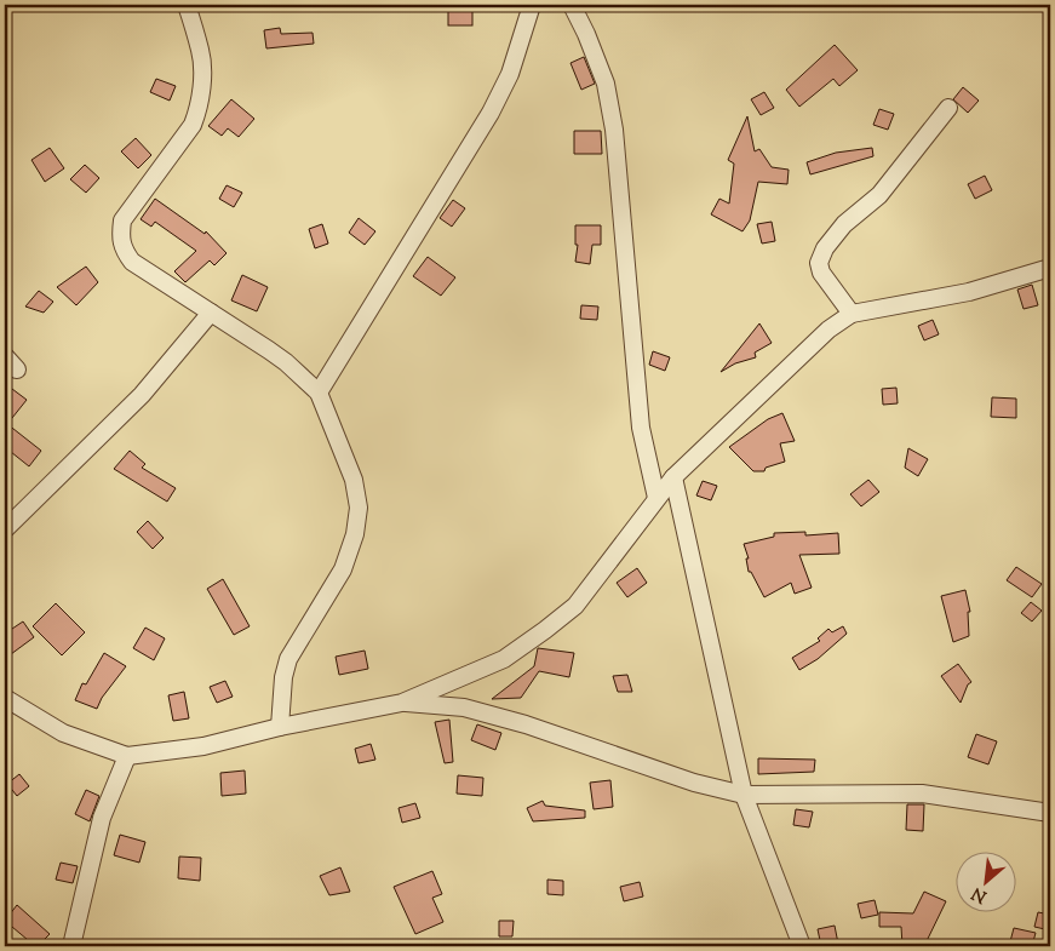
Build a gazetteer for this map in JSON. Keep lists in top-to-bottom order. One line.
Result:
{"north":"bottom left"}
